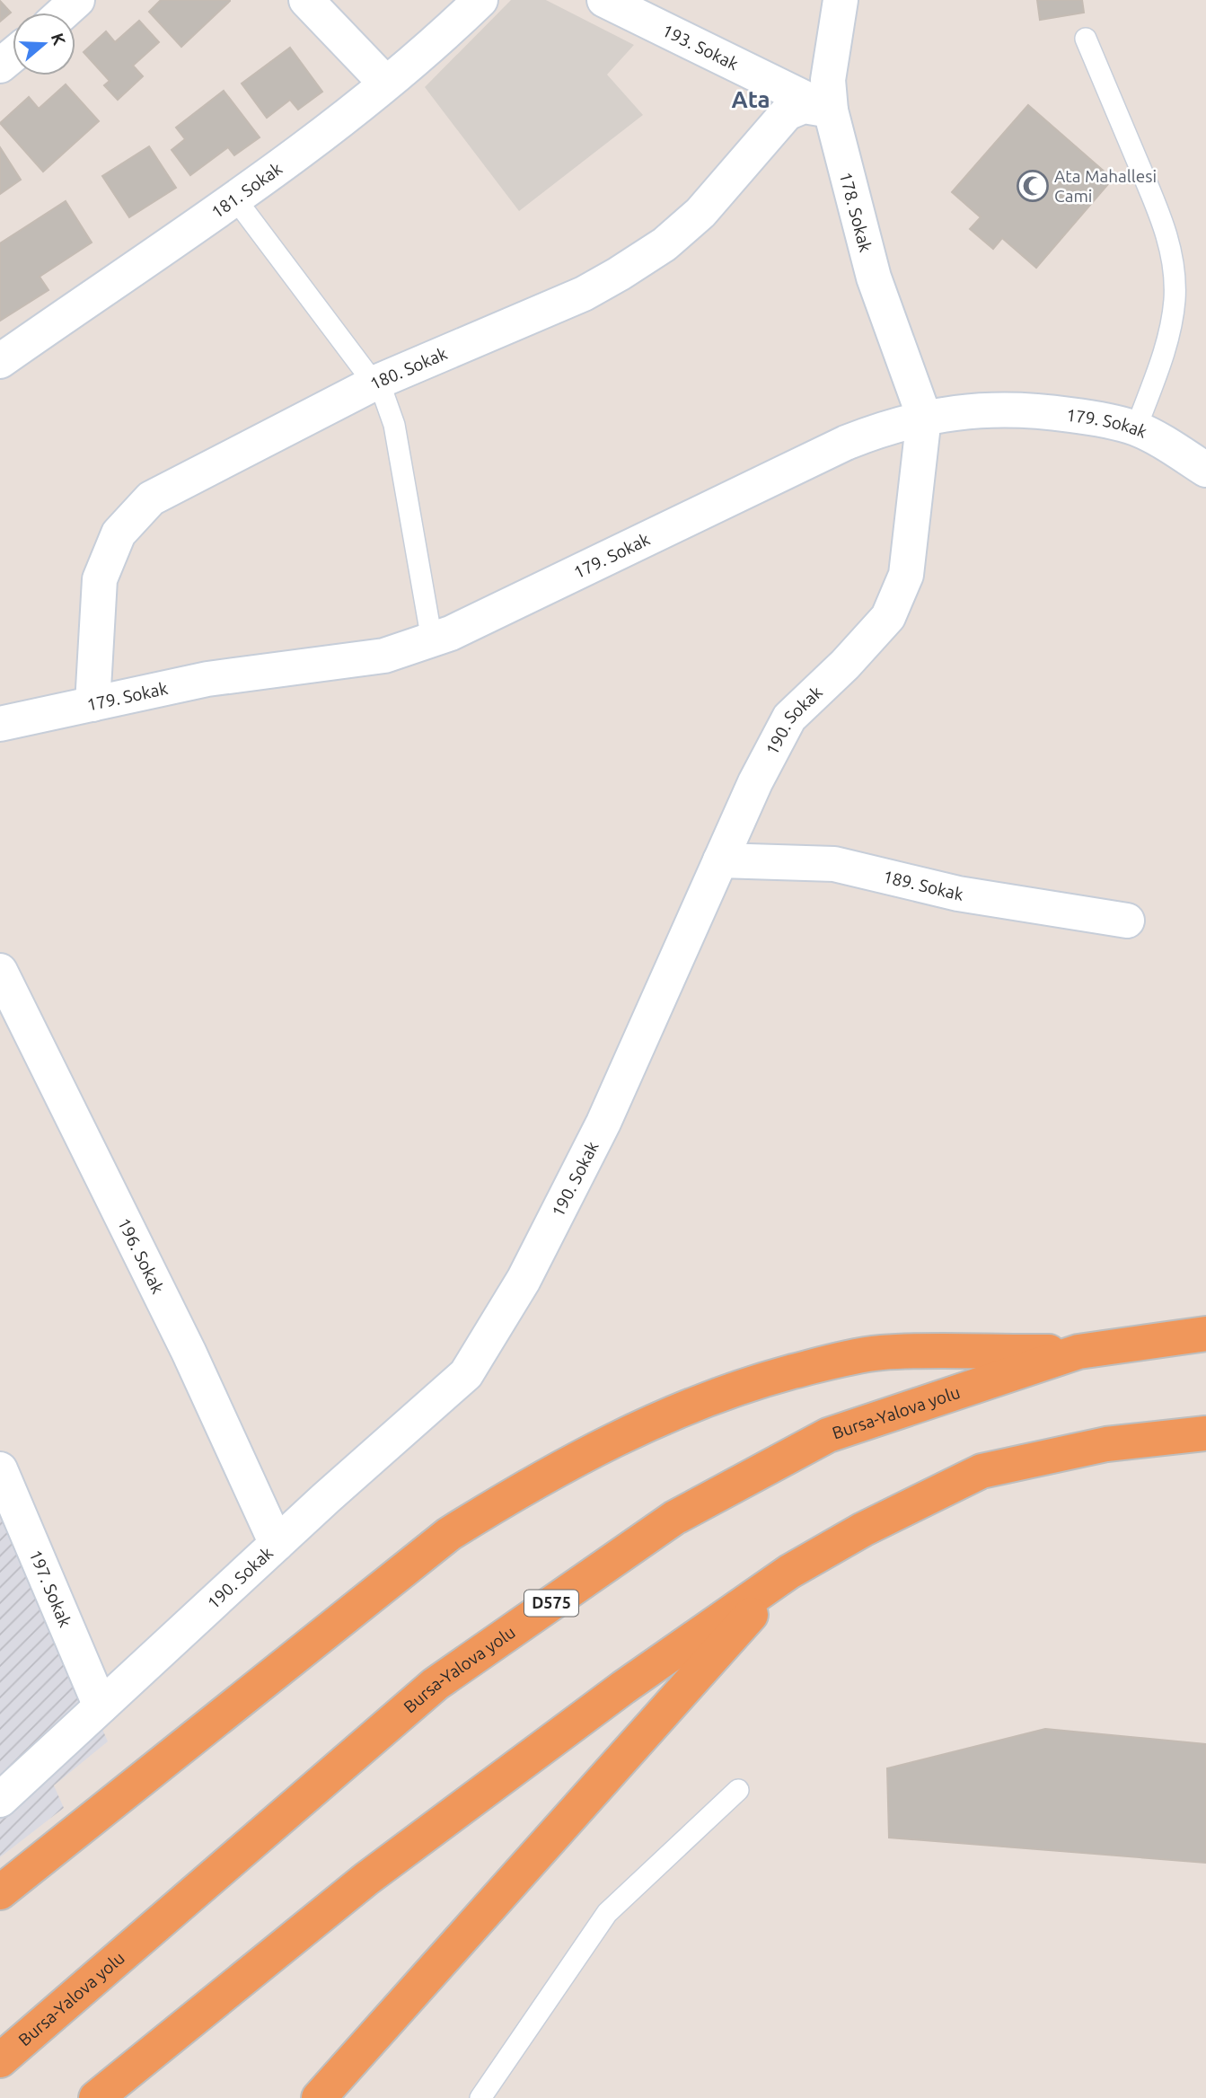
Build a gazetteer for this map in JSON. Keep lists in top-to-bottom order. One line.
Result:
{"streets":{"highway":["Bursa-Yalova yolu","D575"],"street":["193. Sokak","181. Sokak","178. Sokak","180. Sokak","179. Sokak","190. Sokak","189. Sokak","196. Sokak","197. Sokak"]},"crossings":[["193. Sokak","178. Sokak"],["193. Sokak","180. Sokak"],["178. Sokak","180. Sokak"],["178. Sokak","179. Sokak"],["178. Sokak","190. Sokak"],["180. Sokak","179. Sokak"],["179. Sokak","190. Sokak"],["190. Sokak","189. Sokak"],["190. Sokak","196. Sokak"],["190. Sokak","197. Sokak"]],"districts":["Ata"],"places":{"mosque":["Ata Mahallesi Cami"]},"north":"right"}
